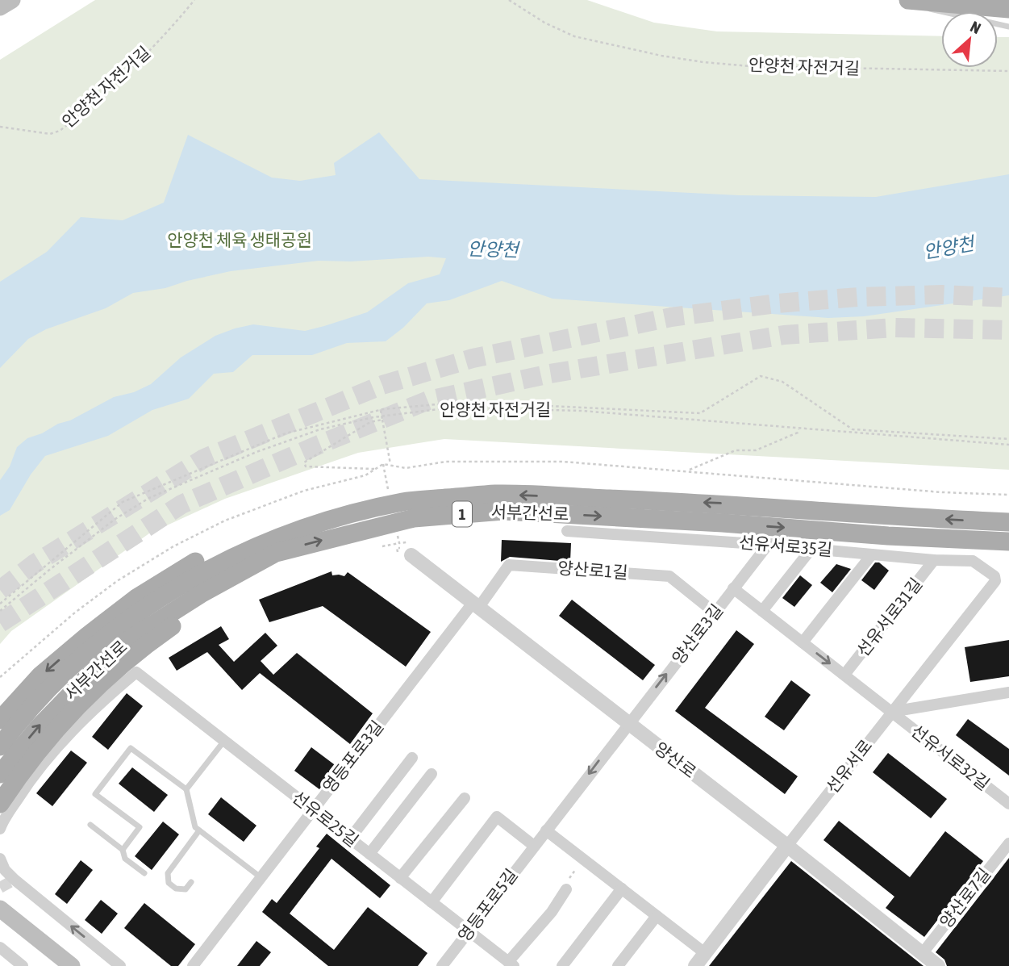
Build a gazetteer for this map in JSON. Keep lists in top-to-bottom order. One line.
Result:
{"streets":{"main road":["서부간선로","1"],"street":["선유서로35길","양산로1길","선유서로31길","양산로3길","영등포로3길","선유서로32길","양산로","선유서로","선유로25길","양산로7길","영등포로5길"],"path":["안양천 자전거길"]},"crossings":[["선유서로35길","선유서로31길"],["선유서로35길","양산로3길"],["선유서로35길","선유서로"],["양산로1길","양산로3길"],["양산로1길","영등포로3길"],["양산로1길","양산로"],["양산로3길","양산로"],["양산로3길","영등포로5길"],["영등포로3길","양산로"],["영등포로3길","선유로25길"],["선유서로32길","선유서로"],["양산로","선유서로"],["양산로","양산로7길"],["양산로","영등포로5길"],["선유로25길","영등포로5길"]],"one_way":["양산로3길","영등포로5길"],"water":["안양천"],"parks":["안양천 체육 생태공원"],"north":"top right"}
